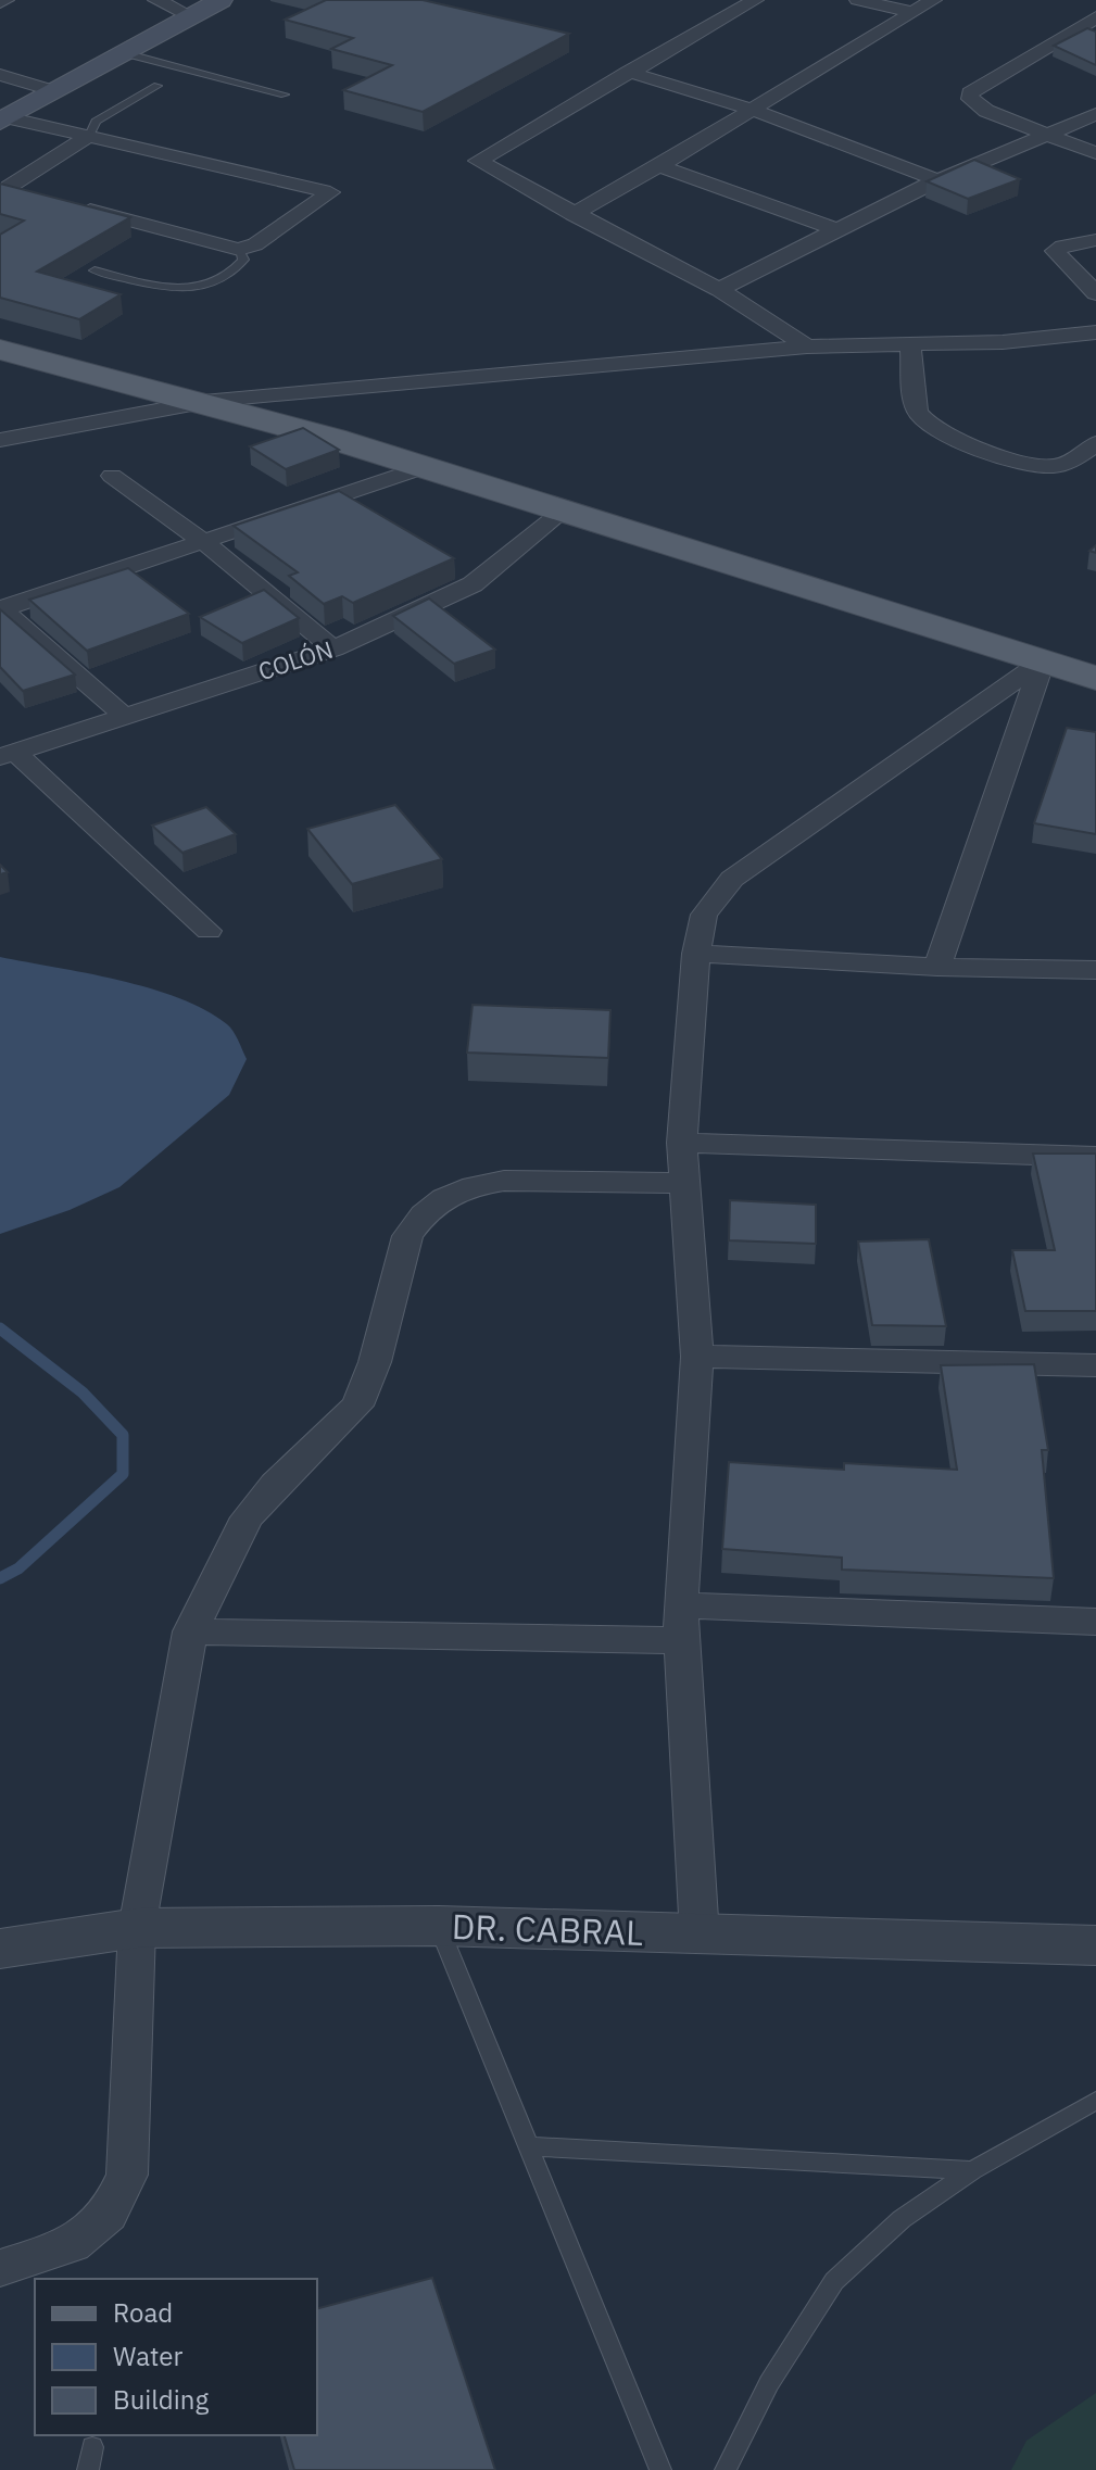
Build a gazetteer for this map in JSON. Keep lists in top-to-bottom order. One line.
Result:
{"streets":{"street":["COLÓN","DR. CABRAL"]},"legend":["Road","Water","Building"]}
